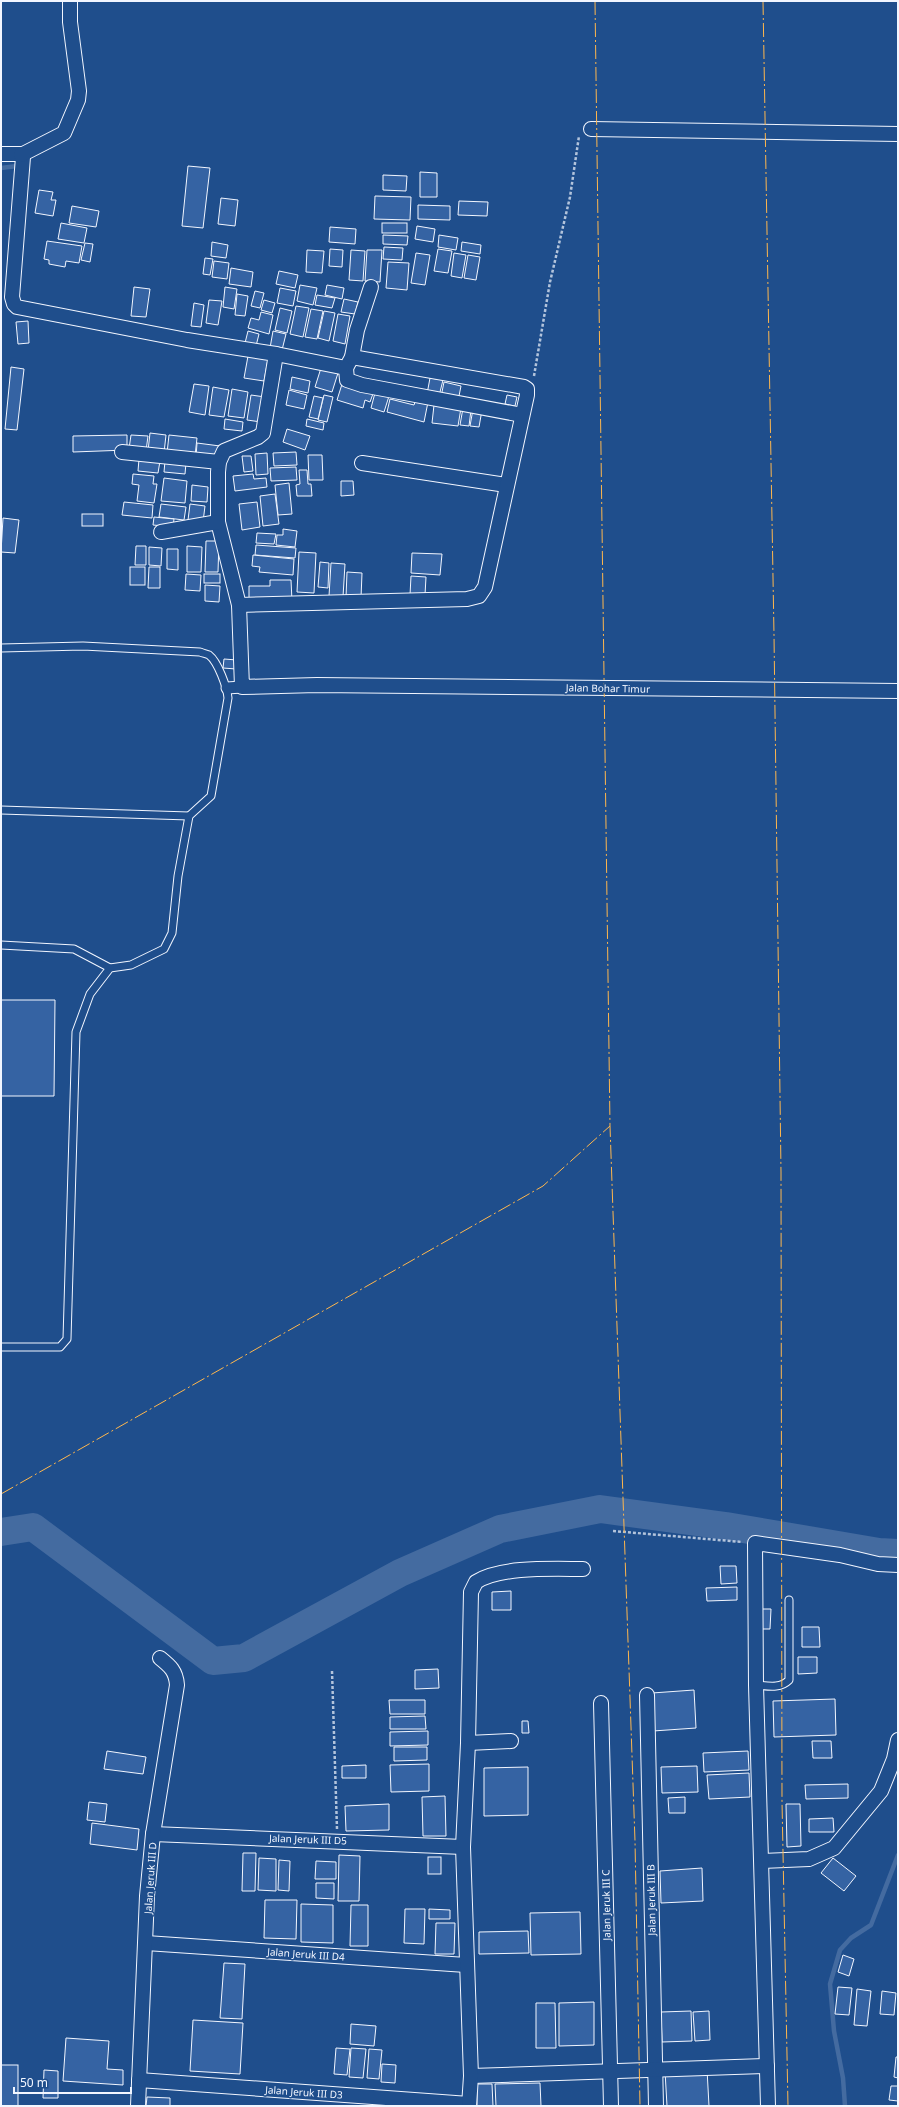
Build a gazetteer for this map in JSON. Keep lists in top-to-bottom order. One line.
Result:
{"streets":{"street":["Jalan Bohar Timur","Jalan Jeruk III D5","Jalan Jeruk III D","Jalan Jeruk III B","Jalan Jeruk III C","Jalan Jeruk III D4","Jalan Jeruk III D3"]},"crossings":[["Jalan Jeruk III D5","Jalan Jeruk III D"],["Jalan Jeruk III D","Jalan Jeruk III D4"],["Jalan Jeruk III D","Jalan Jeruk III D3"]],"scale_bar":"50 m"}
